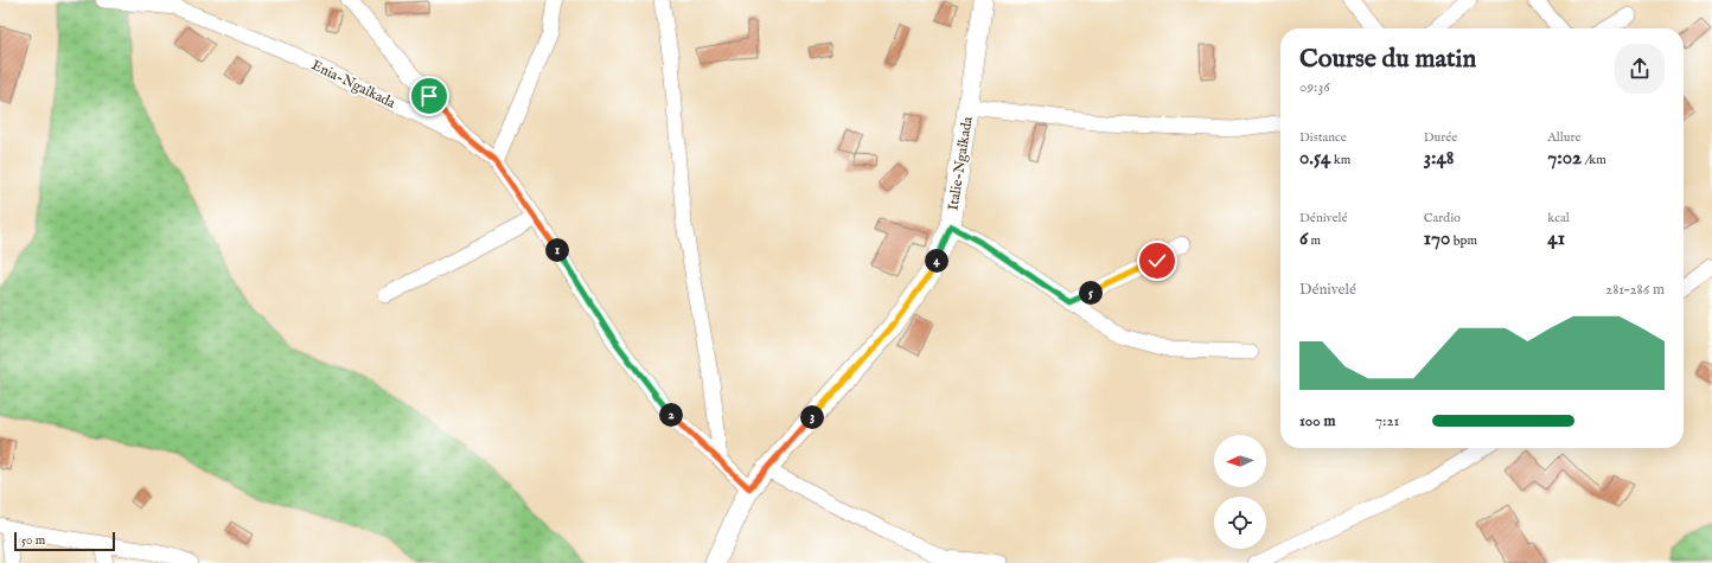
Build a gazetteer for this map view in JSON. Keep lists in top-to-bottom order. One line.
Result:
{"streets":{"street":["Enia-Ngaîkada","Italie-Ngaîkada"]},"crossings":[["Enia-Ngaîkada","Italie-Ngaîkada"]],"scale_bar":"50 m","north":"left","page":{"heading":["Course du matin","09:36"],"stats":[["Distance","0.54 km"],["Durée","3:48"],["Allure","7:02 /km"],["Dénivelé","6 m"],["Cardio","170 bpm"],["kcal","41"]],"pins":["1","4","5","2","3"],"chart":["Dénivelé","281–286 m"],"list":[{"name":"100 m","note":"7:21"}],"scale":"50 m"}}
